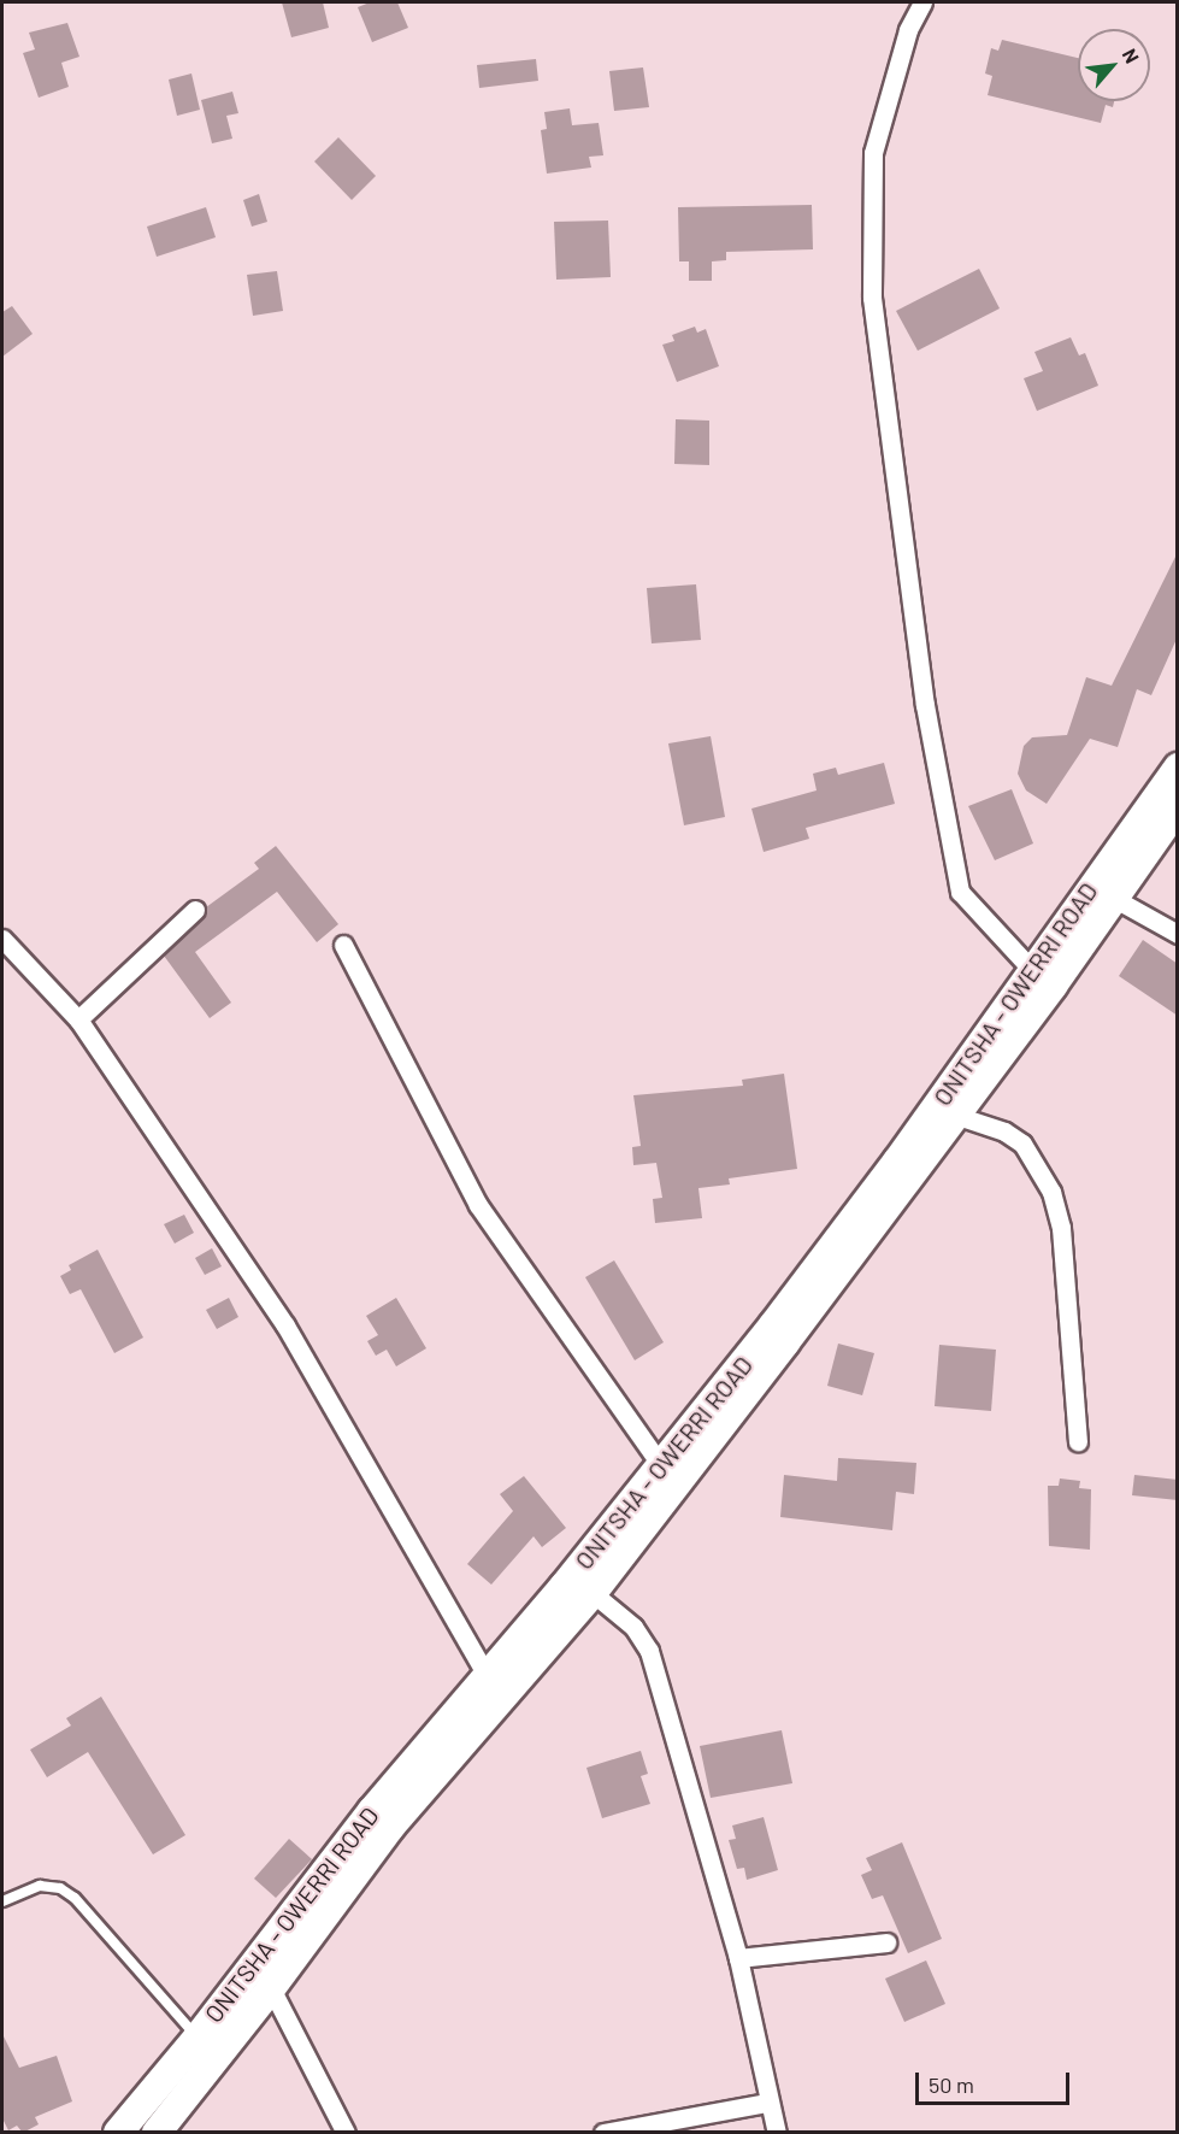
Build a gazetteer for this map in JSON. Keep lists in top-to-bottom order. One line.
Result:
{"streets":{"highway":["ONITSHA - OWERRI ROAD"]},"scale_bar":"50 m","north":"top right"}
